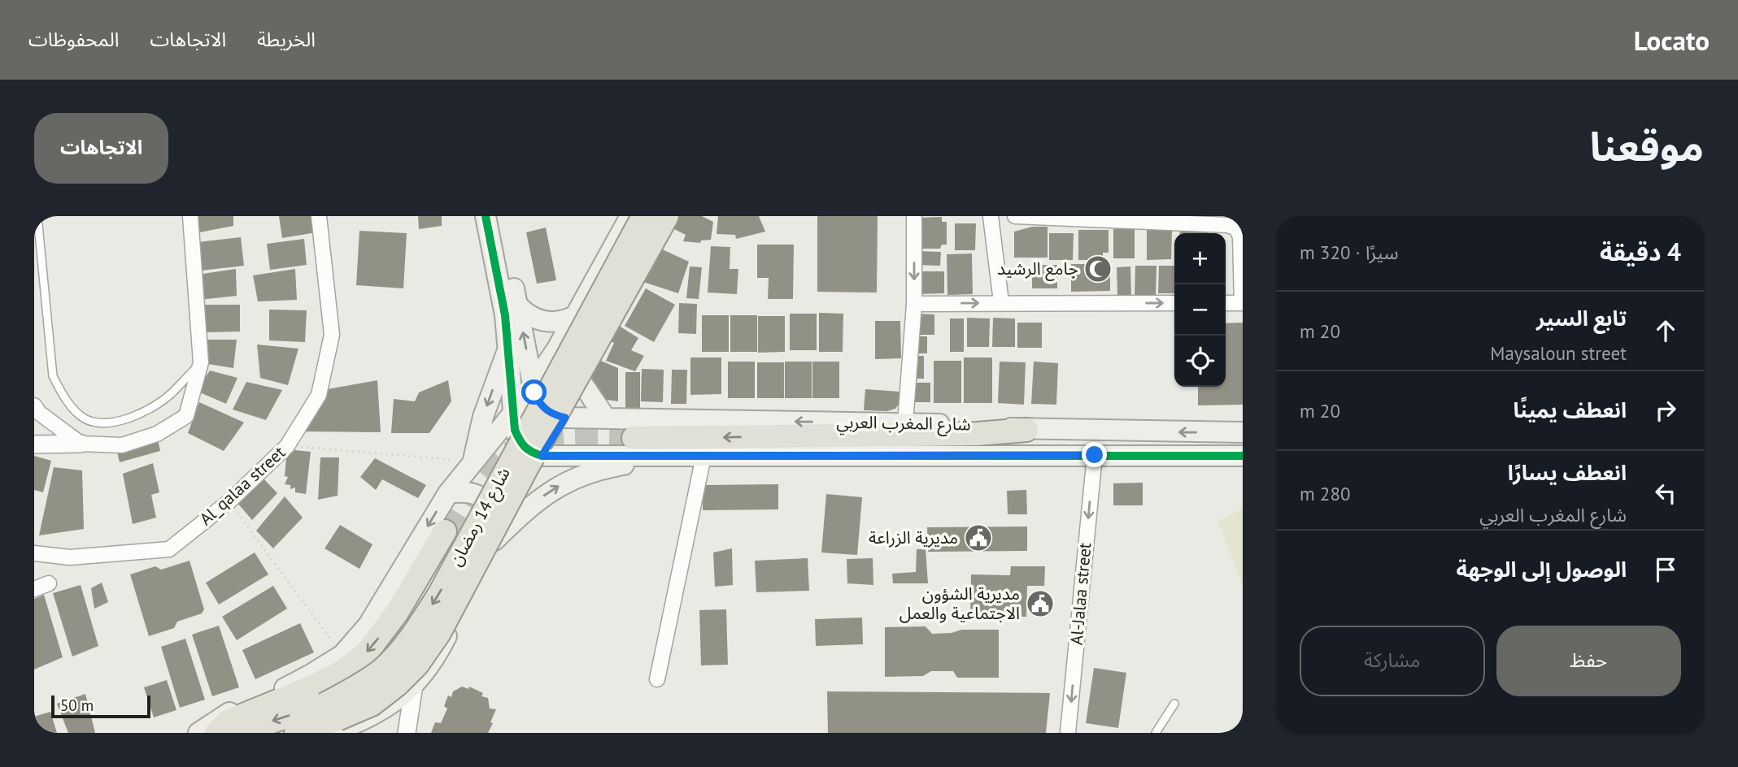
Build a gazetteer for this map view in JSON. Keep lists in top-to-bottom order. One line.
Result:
{"streets":{"main road":["شارع المغرب العربي","شارع 14 رمضان"],"street":["Al_qalaa street","Al-Jalaa street"]},"crossings":[["شارع المغرب العربي","Al-Jalaa street"]],"one_way":["Al-Jalaa street"],"places":{"mosque":["جامع الرشيد"],"public building":["مديرية الزراعة","مديرية الشؤون الاجتماعية والعمل"]},"scale_bar":"50 m","page":{"header":"Locato","nav":["الخريطة","الاتجاهات","المحفوظات"],"title":"موقعنا","buttons":["الاتجاهات",["حفظ","مشاركة"]],"heading":["4 دقيقة","سيرًا · 320 m"],"map_buttons":["+","−"],"list":[["تابع السير","Maysaloun street","20 m"],["انعطف يمينًا","20 m"],["انعطف يسارًا","شارع المغرب العربي","280 m"],"الوصول إلى الوجهة"],"scale":"50 m"}}
